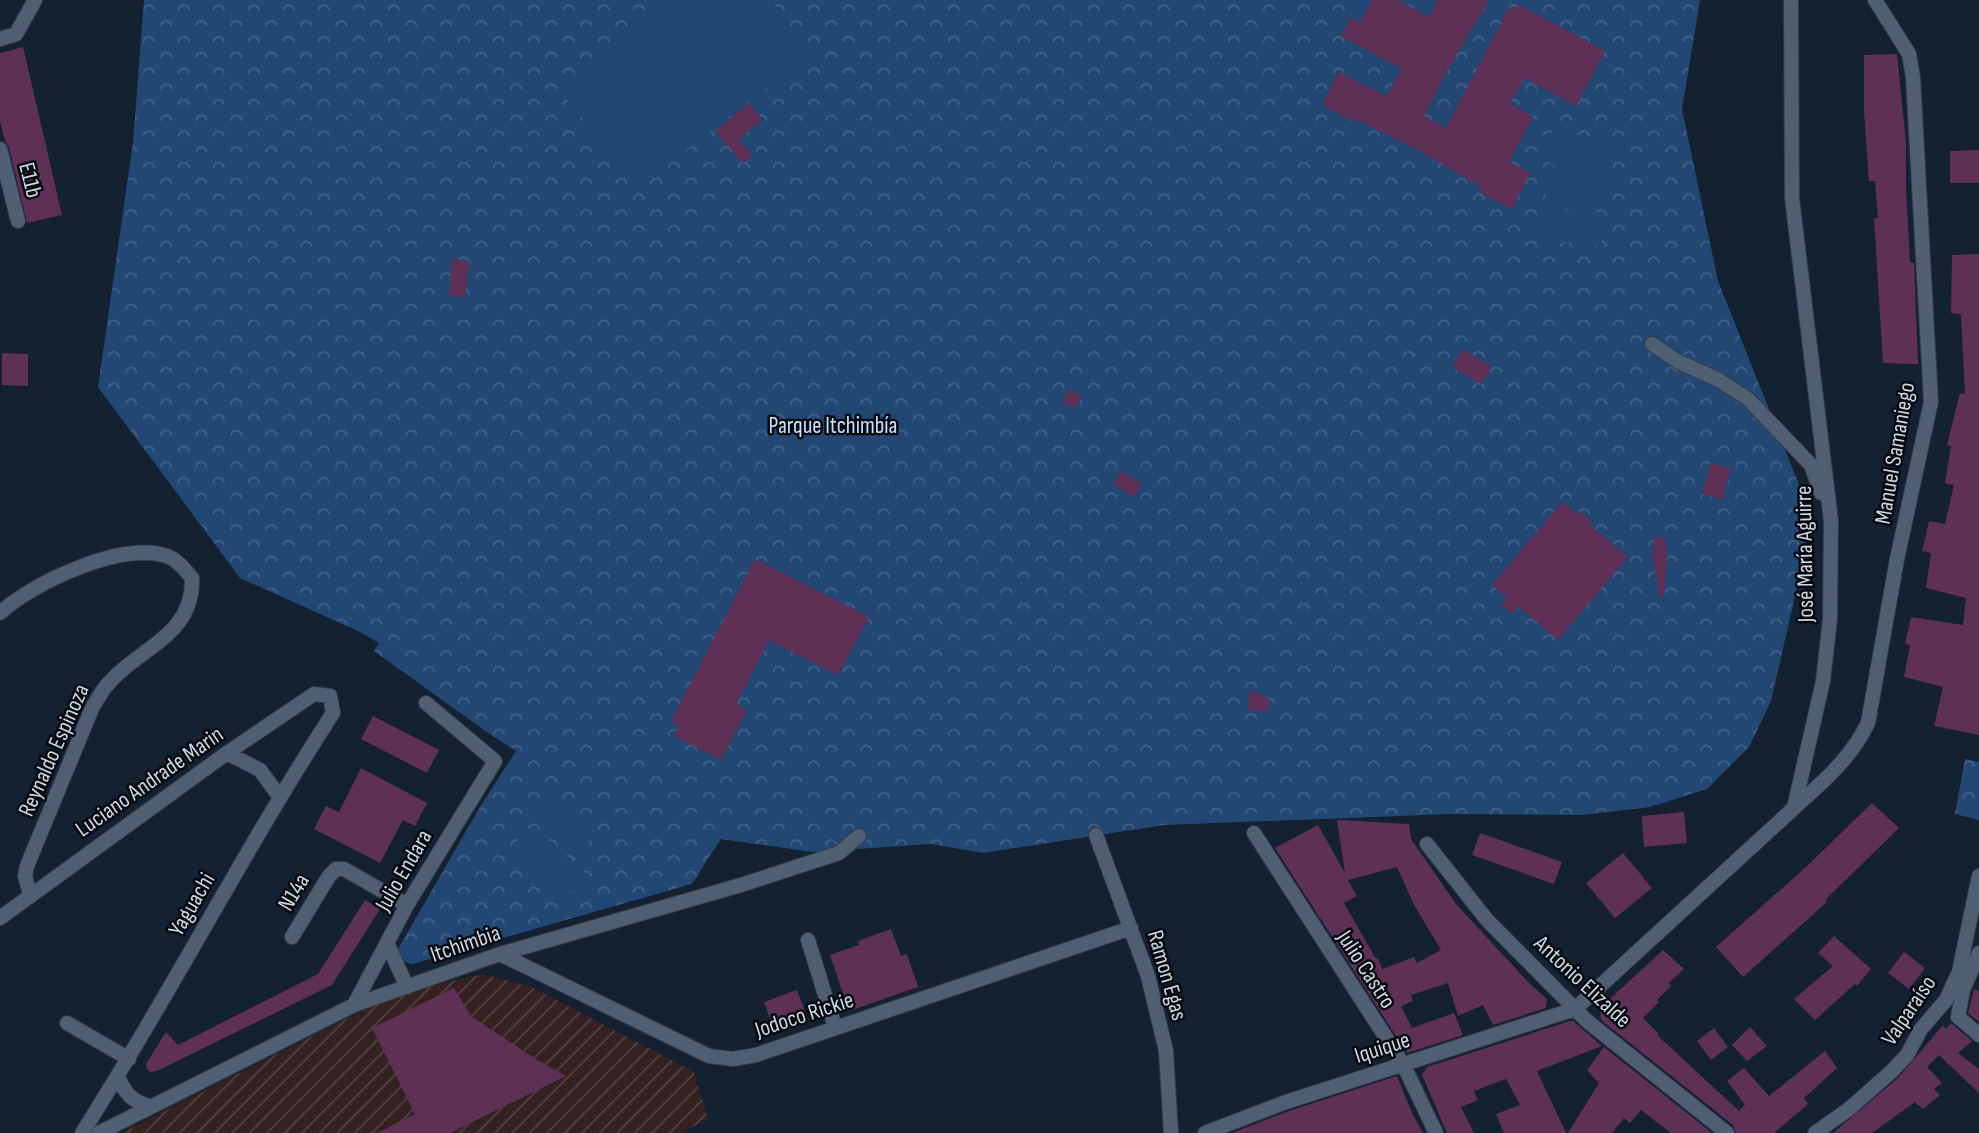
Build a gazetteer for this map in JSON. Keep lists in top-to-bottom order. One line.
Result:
{"streets":{"street":["E11b","Manuel Samaniego","José María Aguirre","Reynaldo Espinoza","Luciano Andrade Marin","Julio Endara","N14a","Yaguachi","Itchimbia","Julio Castro","Ramon Egas","Antonio Elizalde","Valparaíso","Jodoco Rickie","Iquique"]},"crossings":[["Manuel Samaniego","José María Aguirre"],["Reynaldo Espinoza","Luciano Andrade Marin"],["Luciano Andrade Marin","Yaguachi"],["Julio Endara","N14a"],["Julio Endara","Itchimbia"],["Itchimbia","Jodoco Rickie"],["Julio Castro","Iquique"],["Ramon Egas","Jodoco Rickie"],["Antonio Elizalde","Iquique"]],"parks":["Parque Itchimbía"]}
